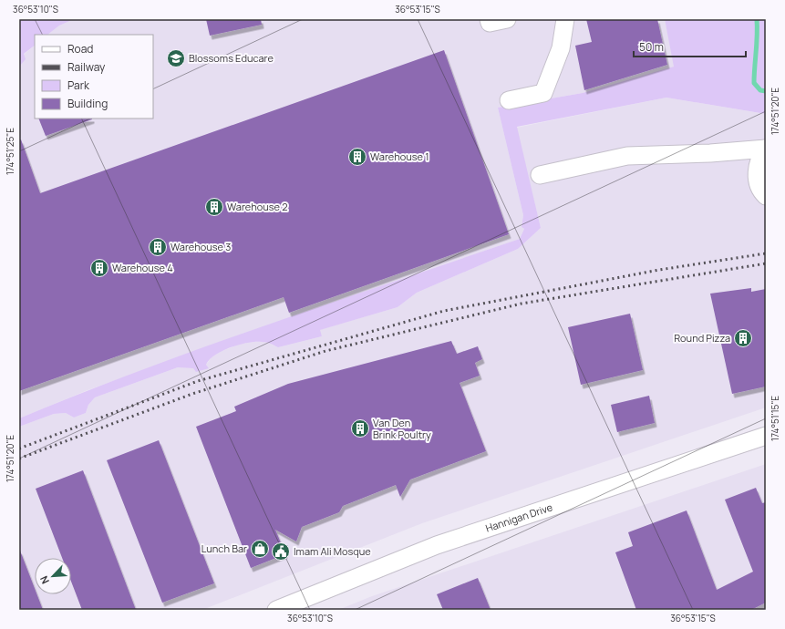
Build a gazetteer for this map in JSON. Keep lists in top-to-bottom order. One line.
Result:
{"streets":{"street":["Hannigan Drive"]},"places":{"school or university":["Blossoms Educare"],"building":["Warehouse 1","Warehouse 2","Warehouse 3","Warehouse 4","Round Pizza","Van Den Brink Poultry"],"shop":["Lunch Bar"],"public building":["Imam Ali Mosque"]},"legend":["Road","Railway","Park","Building"],"scale_bar":"50 m","north":"bottom left","coordinates":["36°53'10\"S","36°53'15\"S","174°51'20\"E","174°51'25\"E","174°51'15\"E"]}
